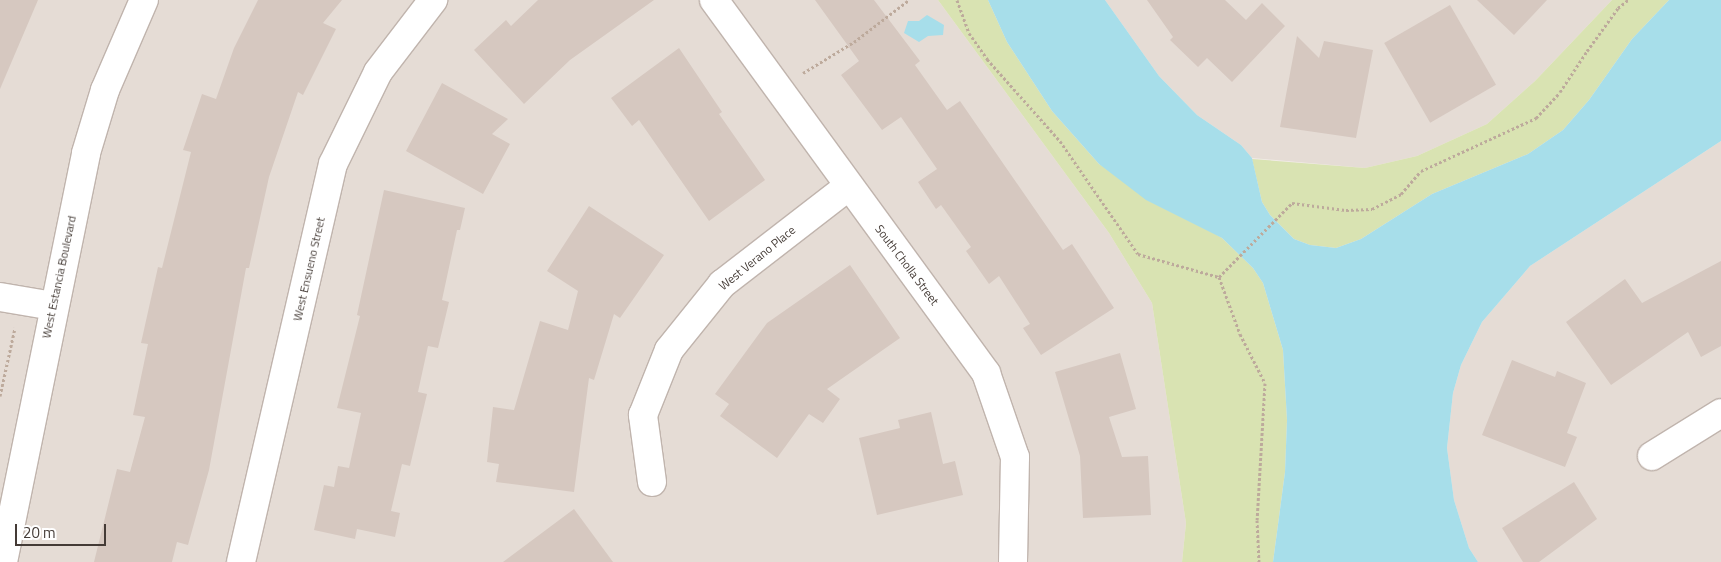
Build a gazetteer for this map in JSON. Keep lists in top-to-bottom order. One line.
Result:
{"streets":{"street":["West Verano Place","South Cholla Street","West Ensueno Street","West Estancia Boulevard"]},"crossings":[["West Verano Place","South Cholla Street"]],"scale_bar":"20 m"}
